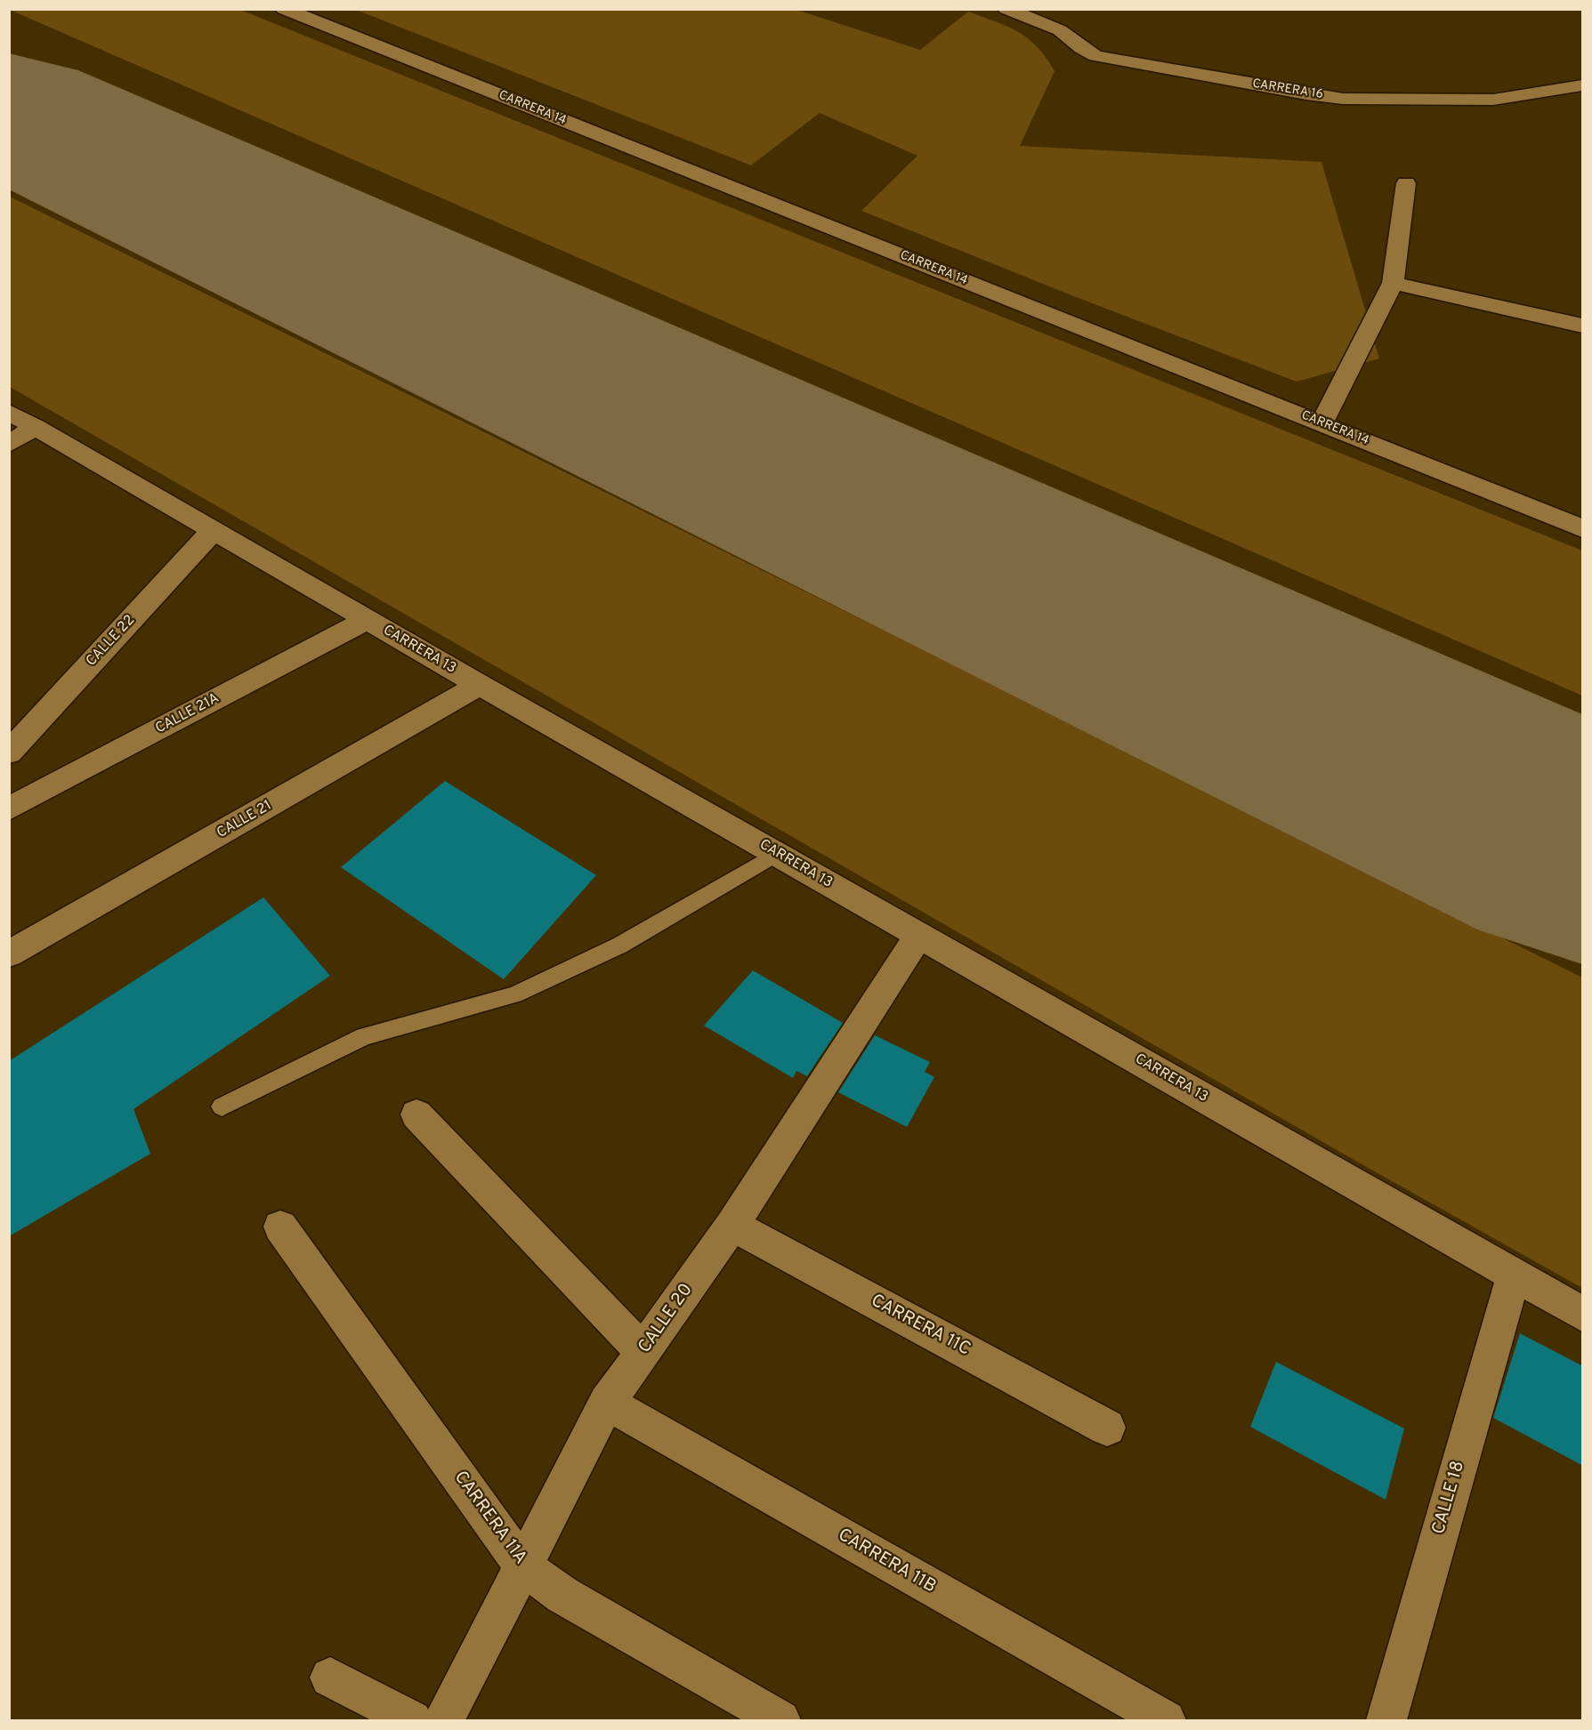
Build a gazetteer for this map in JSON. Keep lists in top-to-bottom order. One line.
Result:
{"streets":{"street":["CARRERA 16","CARRERA 14","CALLE 22","CARRERA 13","CALLE 21A","CALLE 21","CALLE 20","CARRERA 11C","CALLE 18","CARRERA 11A","CARRERA 11B"]},"crossings":[["CALLE 22","CARRERA 13"],["CARRERA 13","CALLE 21A"],["CARRERA 13","CALLE 21"],["CARRERA 13","CALLE 20"],["CARRERA 13","CALLE 18"],["CALLE 20","CARRERA 11C"],["CALLE 20","CARRERA 11A"],["CALLE 20","CARRERA 11B"]]}
